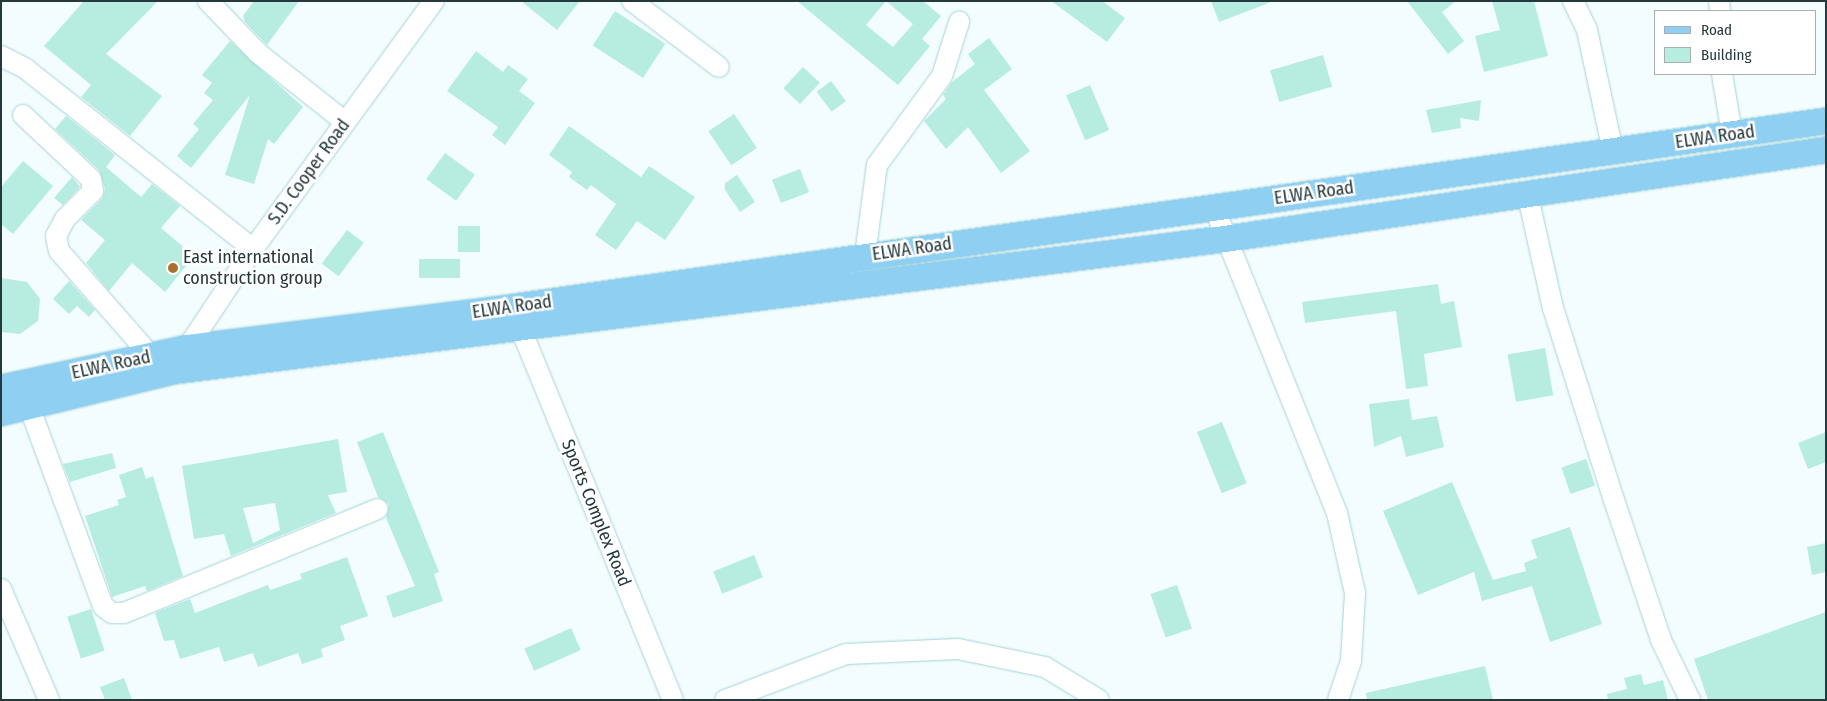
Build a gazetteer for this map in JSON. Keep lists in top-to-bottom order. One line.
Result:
{"streets":{"main road":["ELWA Road"],"street":["S.D. Cooper Road","Sports Complex Road"]},"crossings":[["ELWA Road","S.D. Cooper Road"],["ELWA Road","Sports Complex Road"]],"places":["East international construction group"],"legend":["Road","Building"]}
